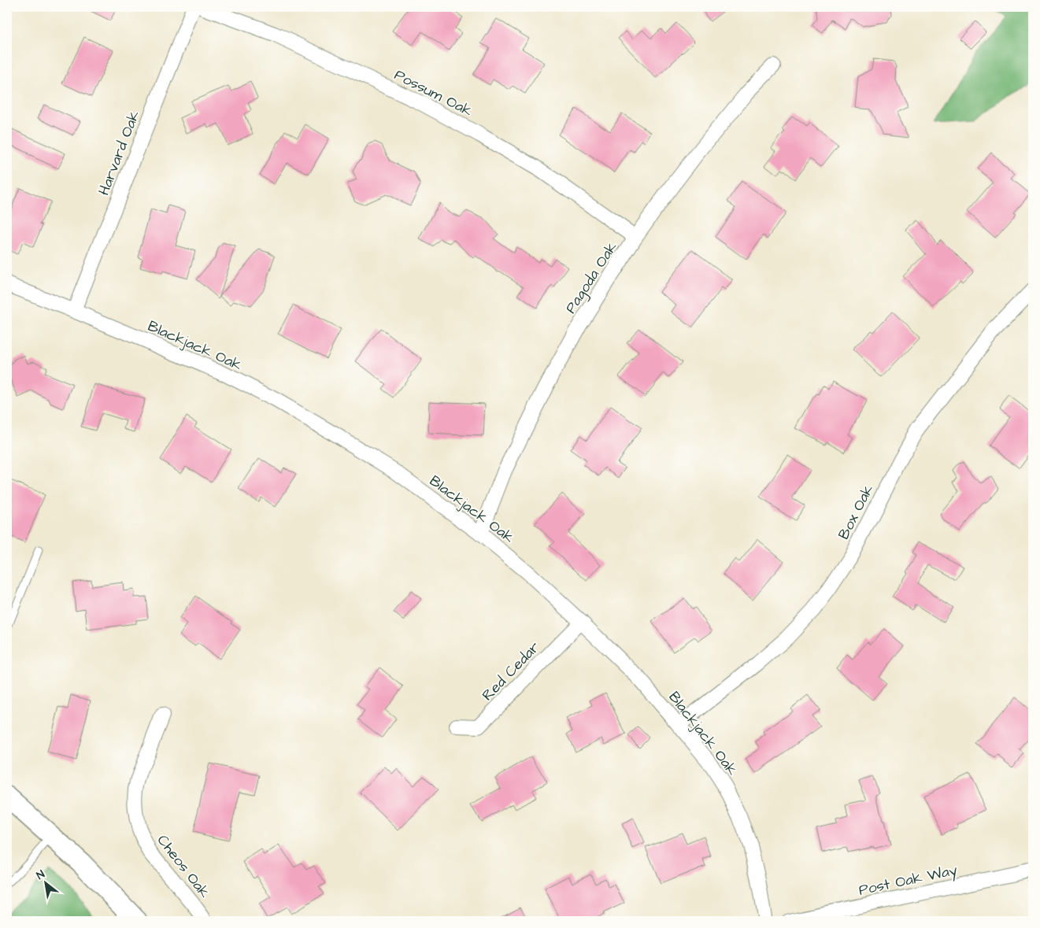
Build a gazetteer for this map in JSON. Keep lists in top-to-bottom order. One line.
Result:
{"streets":{"street":["Possum Oak","Harvard Oak","Pagoda Oak","Blackjack Oak","Box Oak","Red Cedar","Cheos Oak","Post Oak Way"]},"crossings":[["Possum Oak","Pagoda Oak"],["Harvard Oak","Blackjack Oak"],["Pagoda Oak","Blackjack Oak"],["Blackjack Oak","Box Oak"],["Blackjack Oak","Red Cedar"]],"north":"top left"}
